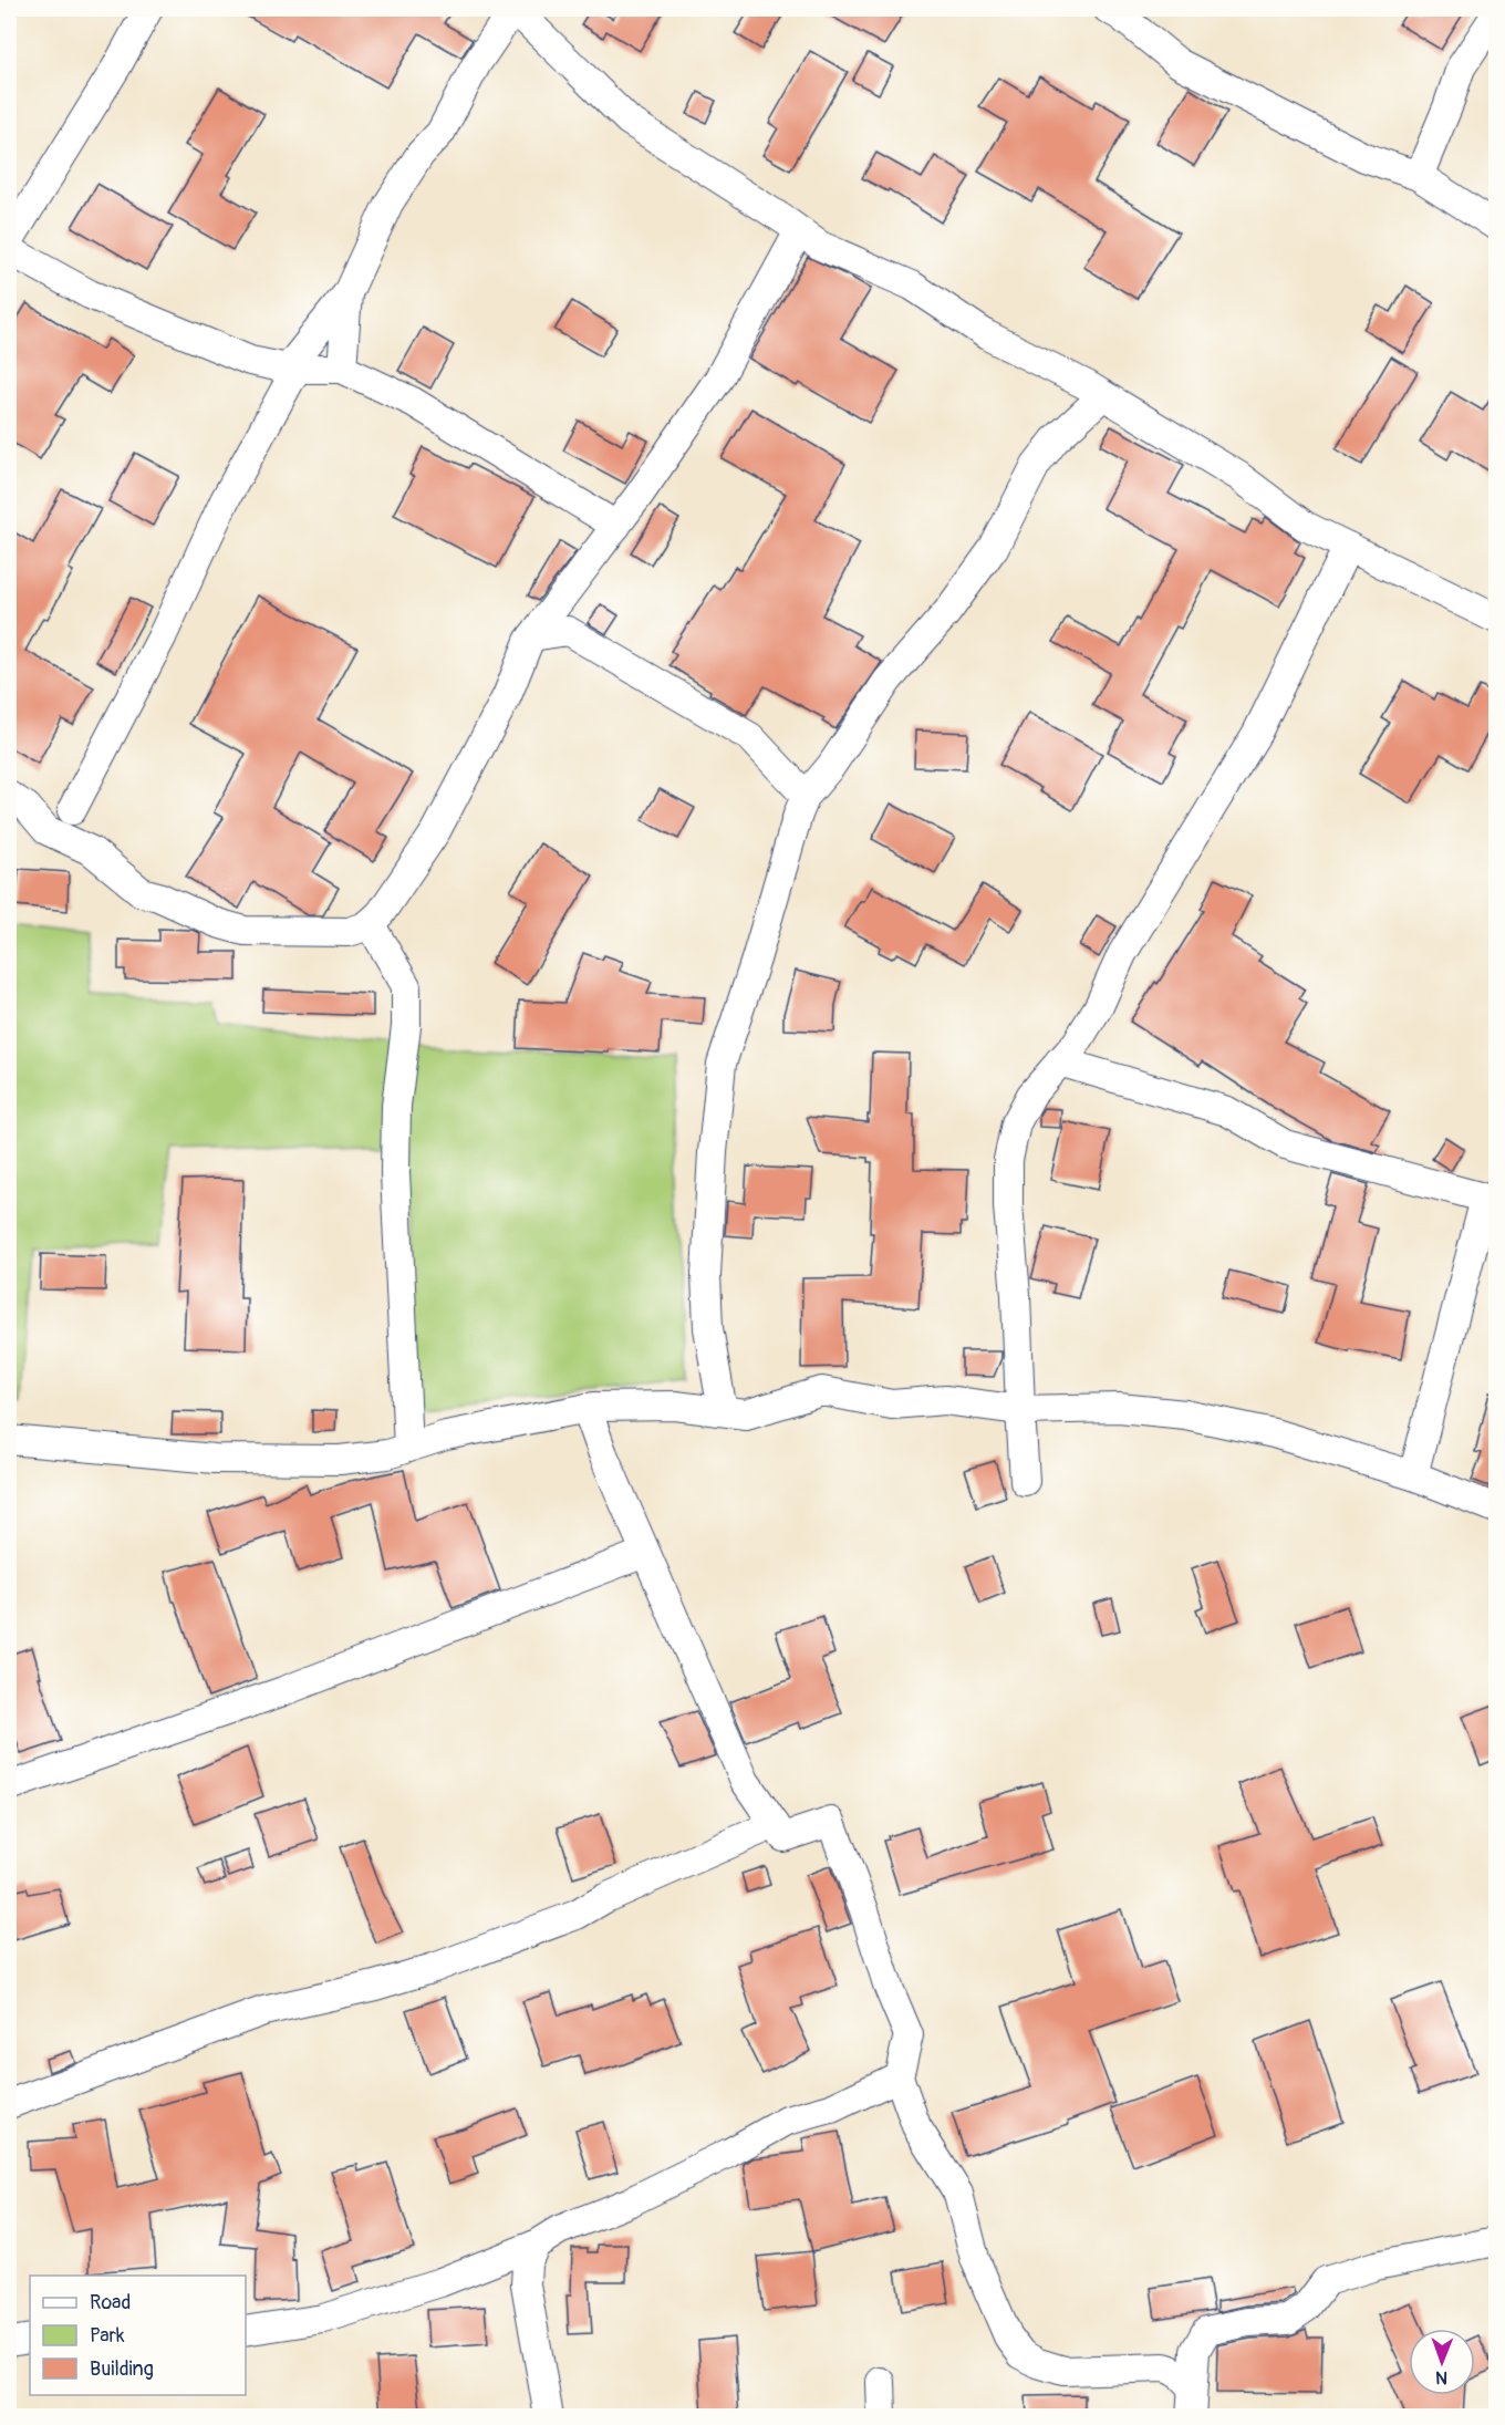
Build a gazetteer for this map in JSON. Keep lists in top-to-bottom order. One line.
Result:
{"legend":["Road","Park","Building"],"north":"bottom"}
